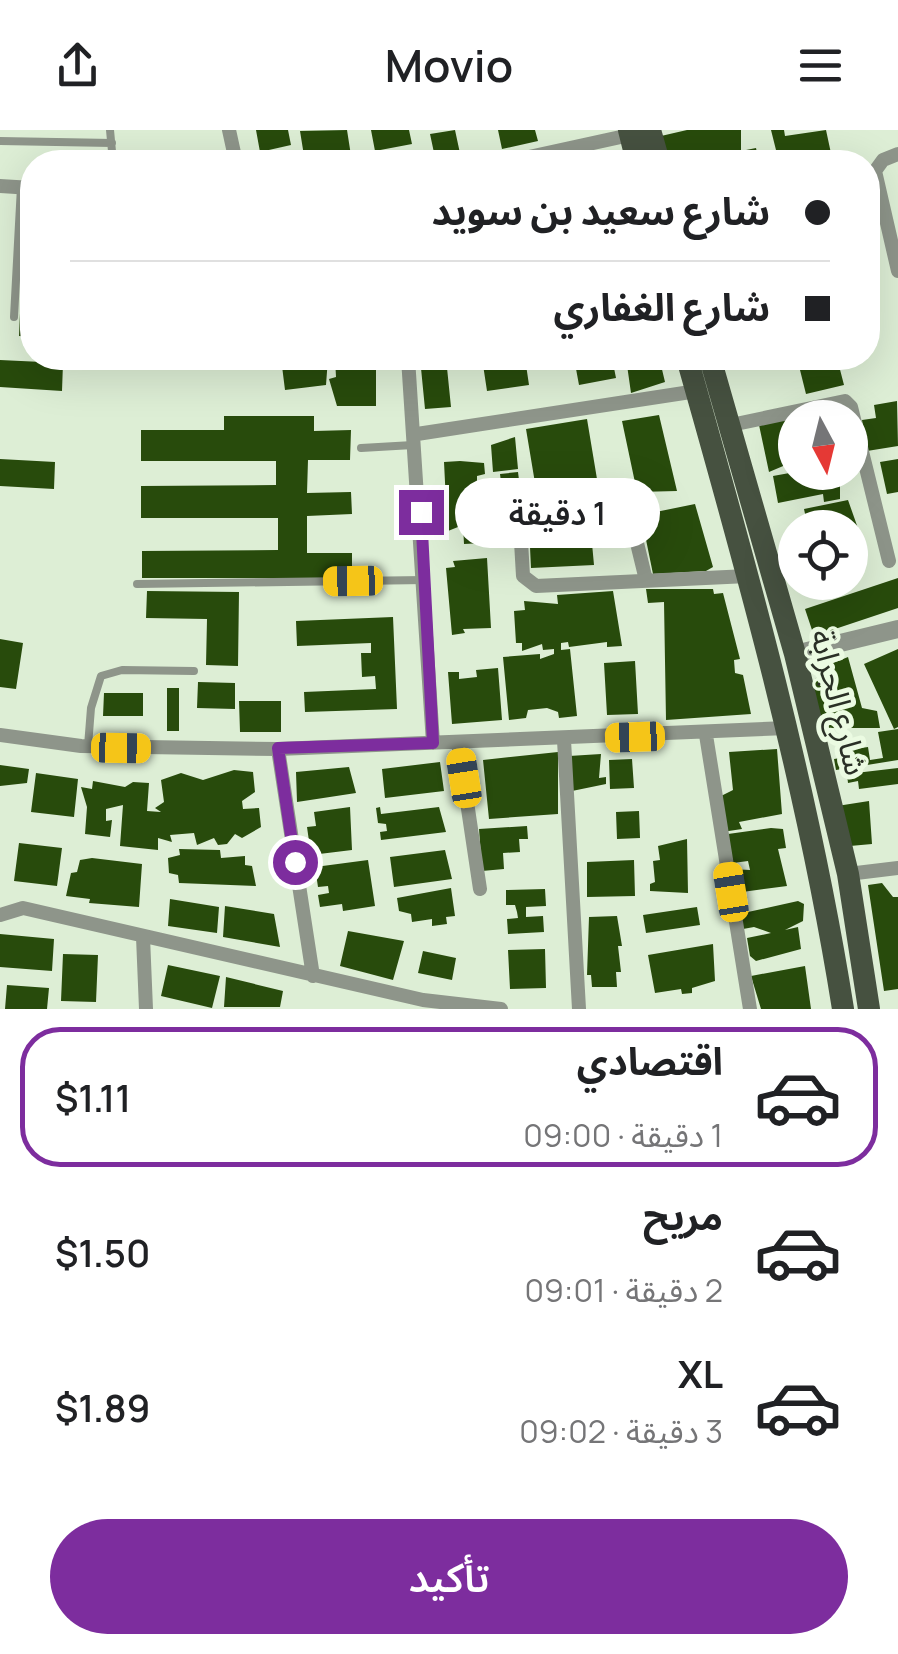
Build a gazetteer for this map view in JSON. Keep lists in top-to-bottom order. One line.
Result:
{"streets":{"main road":["شارع الجرابة"]},"north":"bottom","page":{"header":"Movio","banner":["شارع سعيد بن سويد","شارع الغفاري"],"bubble":"1 دقيقة","list":[{"name":"اقتصادي","note":"1 دقيقة · 09:00","value":"$1.11"},{"name":"مريح","note":"2 دقيقة · 09:01","value":"$1.50"},{"name":"XL","note":"3 دقيقة · 09:02","value":"$1.89"}],"buttons":"تأكيد"}}
